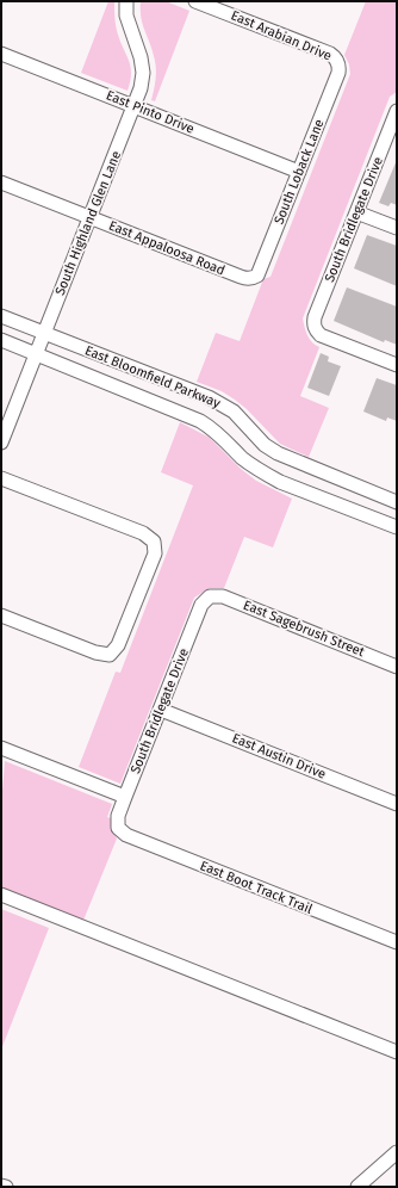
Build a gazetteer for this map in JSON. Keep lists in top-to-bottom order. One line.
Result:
{"streets":{"street":["East Arabian Drive","East Pinto Drive","South Loback Lane","South Bridlegate Drive","South Highland Glen Lane","East Appaloosa Road","East Bloomfield Parkway","East Sagebrush Street","East Austin Drive","East Boot Track Trail"]},"crossings":[["East Arabian Drive","South Loback Lane"],["East Pinto Drive","South Loback Lane"],["East Pinto Drive","South Highland Glen Lane"],["South Loback Lane","East Appaloosa Road"],["South Bridlegate Drive","East Sagebrush Street"],["South Bridlegate Drive","East Austin Drive"],["South Bridlegate Drive","East Boot Track Trail"],["South Highland Glen Lane","East Appaloosa Road"],["South Highland Glen Lane","East Bloomfield Parkway"]]}
